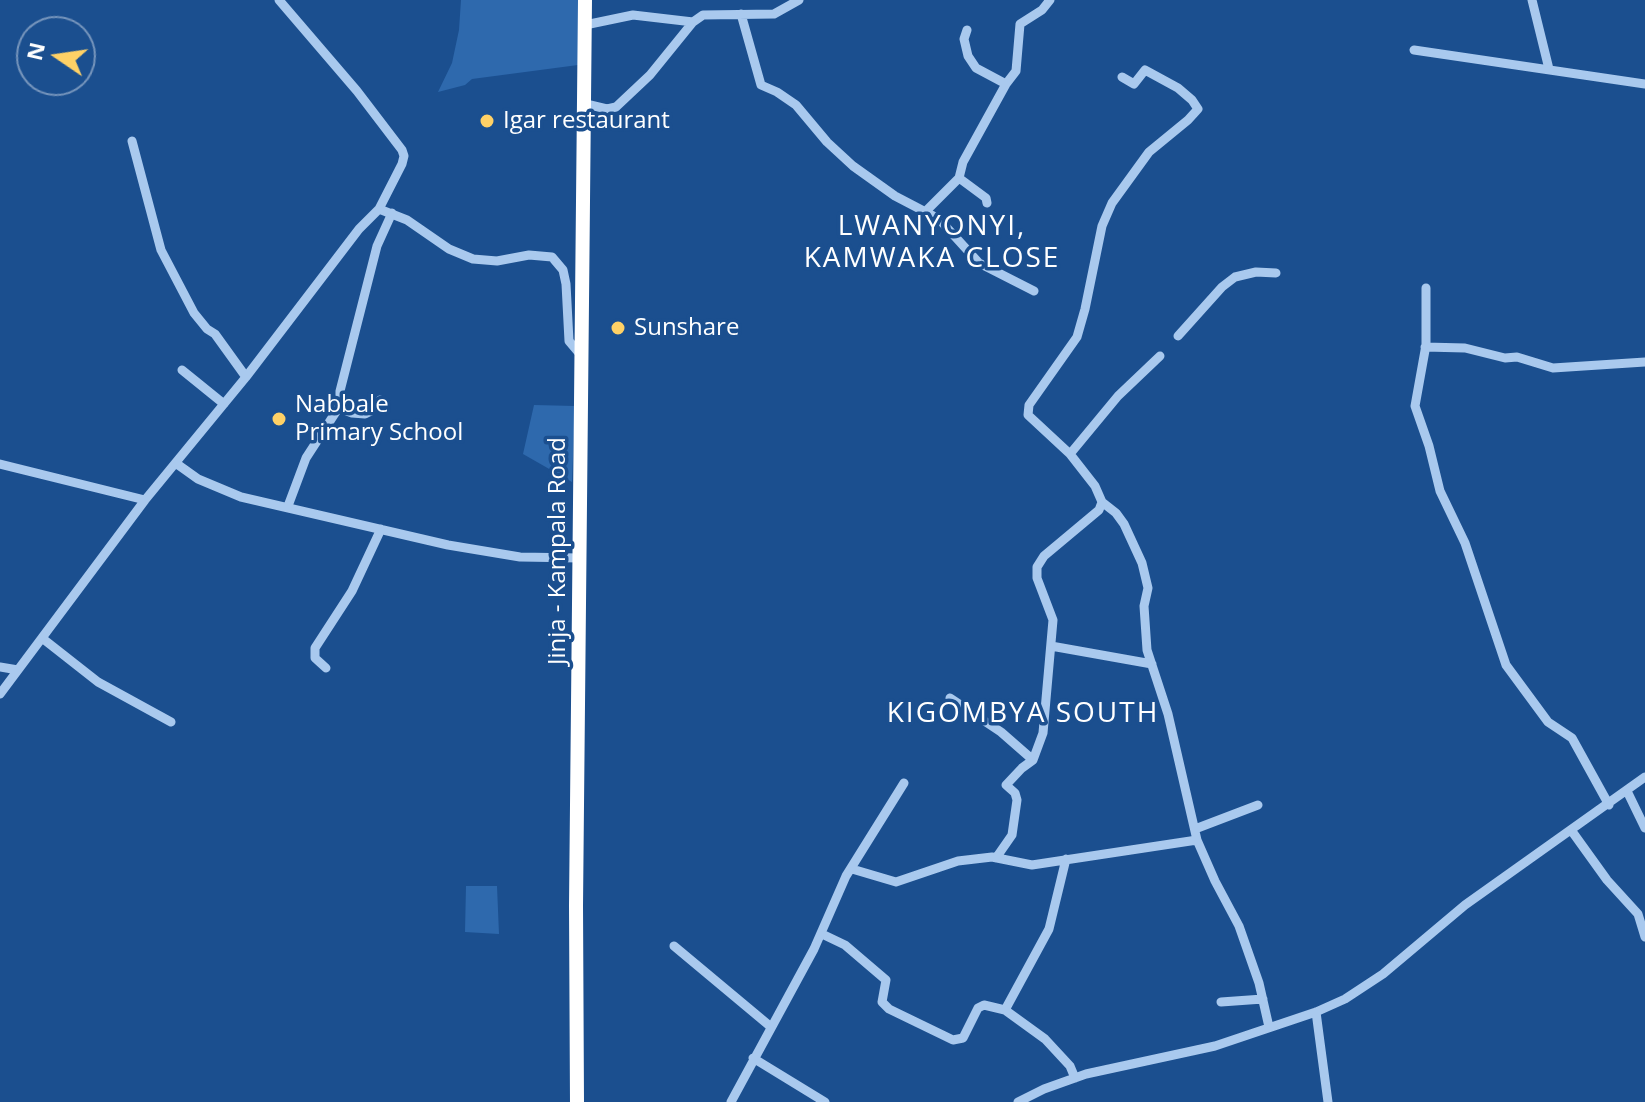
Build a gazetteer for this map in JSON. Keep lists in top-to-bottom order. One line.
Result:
{"streets":{"highway":["Jinja - Kampala Road"]},"districts":["LWANYONYI, KAMWAKA CLOSE","KIGOMBYA SOUTH"],"places":["Igar restaurant","Sunshare","Nabbale Primary School"],"north":"left"}
